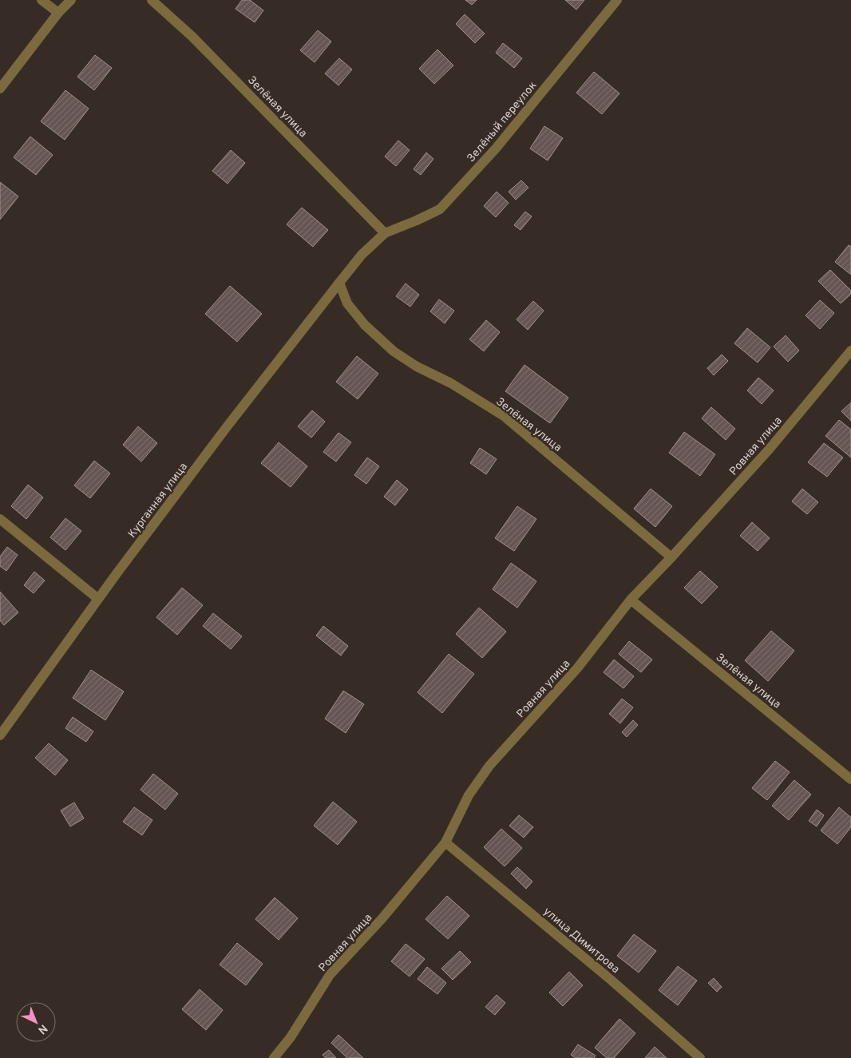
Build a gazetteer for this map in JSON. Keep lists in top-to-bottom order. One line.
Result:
{"streets":{"street":["Зелёная улица","Зелёный переулок","Ровная улица","Курганная улица","улица Димитрова"]},"crossings":[["Зелёная улица","Зелёный переулок"],["Зелёная улица","Ровная улица"],["Зелёная улица","Курганная улица"],["Зелёный переулок","Курганная улица"],["Ровная улица","улица Димитрова"]],"north":"bottom right"}
